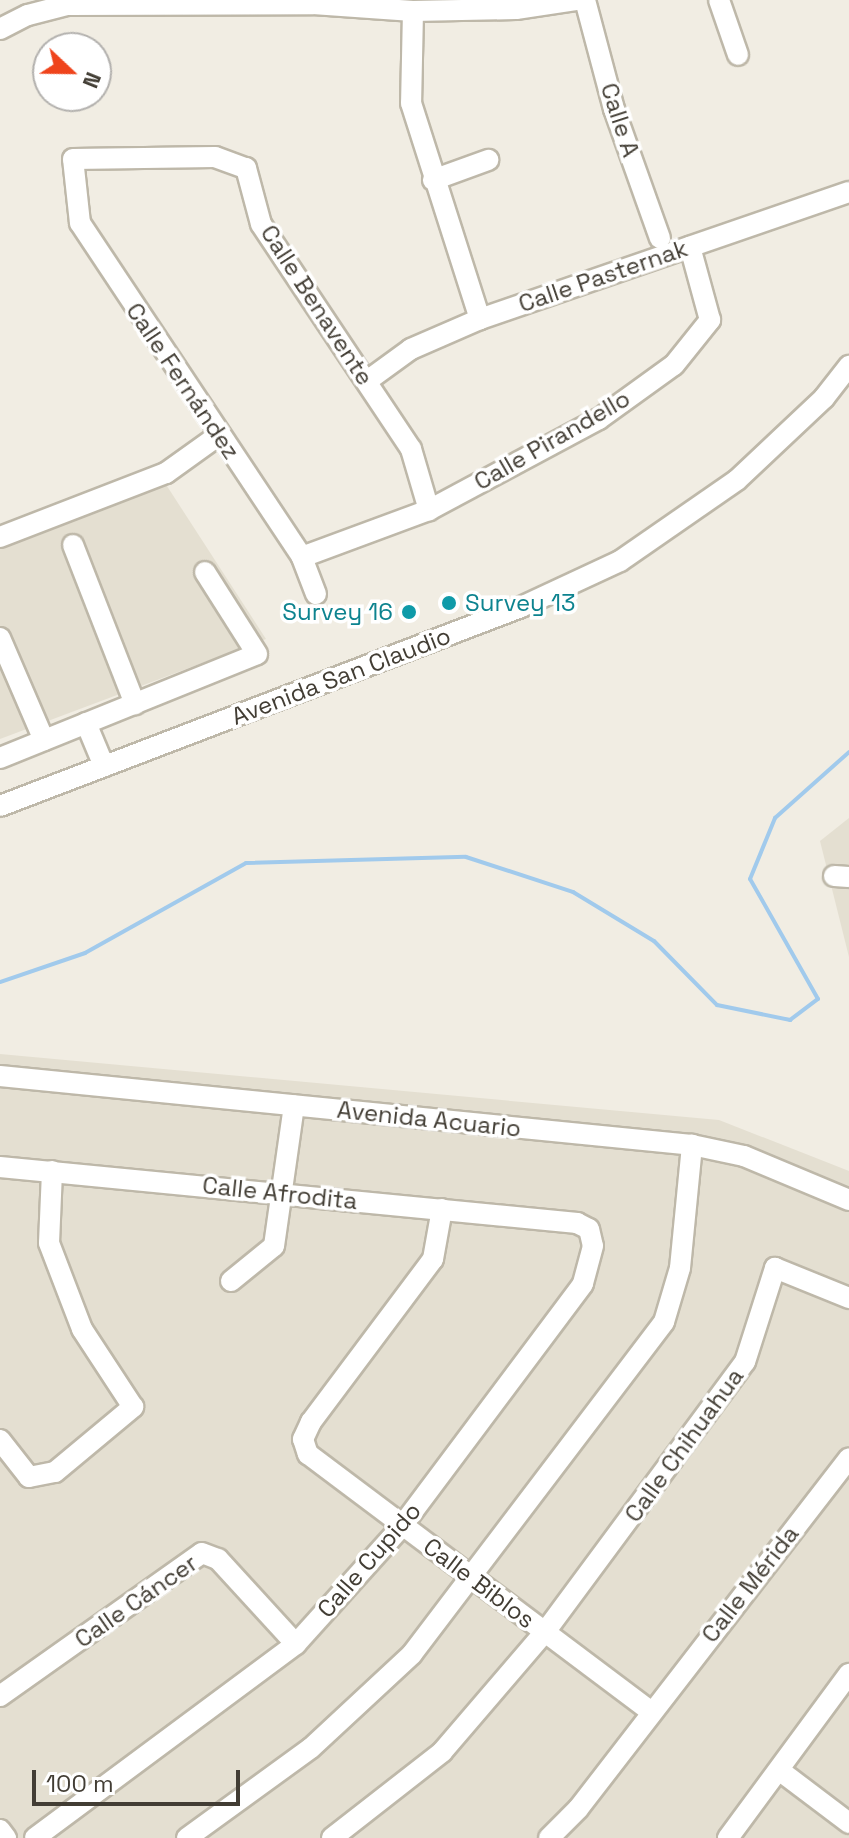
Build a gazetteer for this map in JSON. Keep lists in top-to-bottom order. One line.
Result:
{"streets":{"street":["Calle A","Calle Pasternak","Calle Benavente","Calle Fernández","Calle Pirandello","Avenida San Claudio","Avenida Acuario","Calle Afrodita","Calle Chihuahua","Calle Cupido","Calle Biblos","Calle Mérida","Calle Cáncer"]},"crossings":[["Calle Pasternak","Calle Benavente"],["Calle Pasternak","Calle Pirandello"],["Calle Benavente","Calle Fernández"],["Calle Benavente","Calle Pirandello"],["Calle Fernández","Calle Pirandello"],["Calle Afrodita","Calle Cupido"],["Calle Afrodita","Calle Biblos"],["Calle Chihuahua","Calle Biblos"],["Calle Cupido","Calle Biblos"],["Calle Cupido","Calle Cáncer"],["Calle Biblos","Calle Mérida"]],"places":["Survey 13","Survey 16"],"scale_bar":"100 m","north":"right"}
